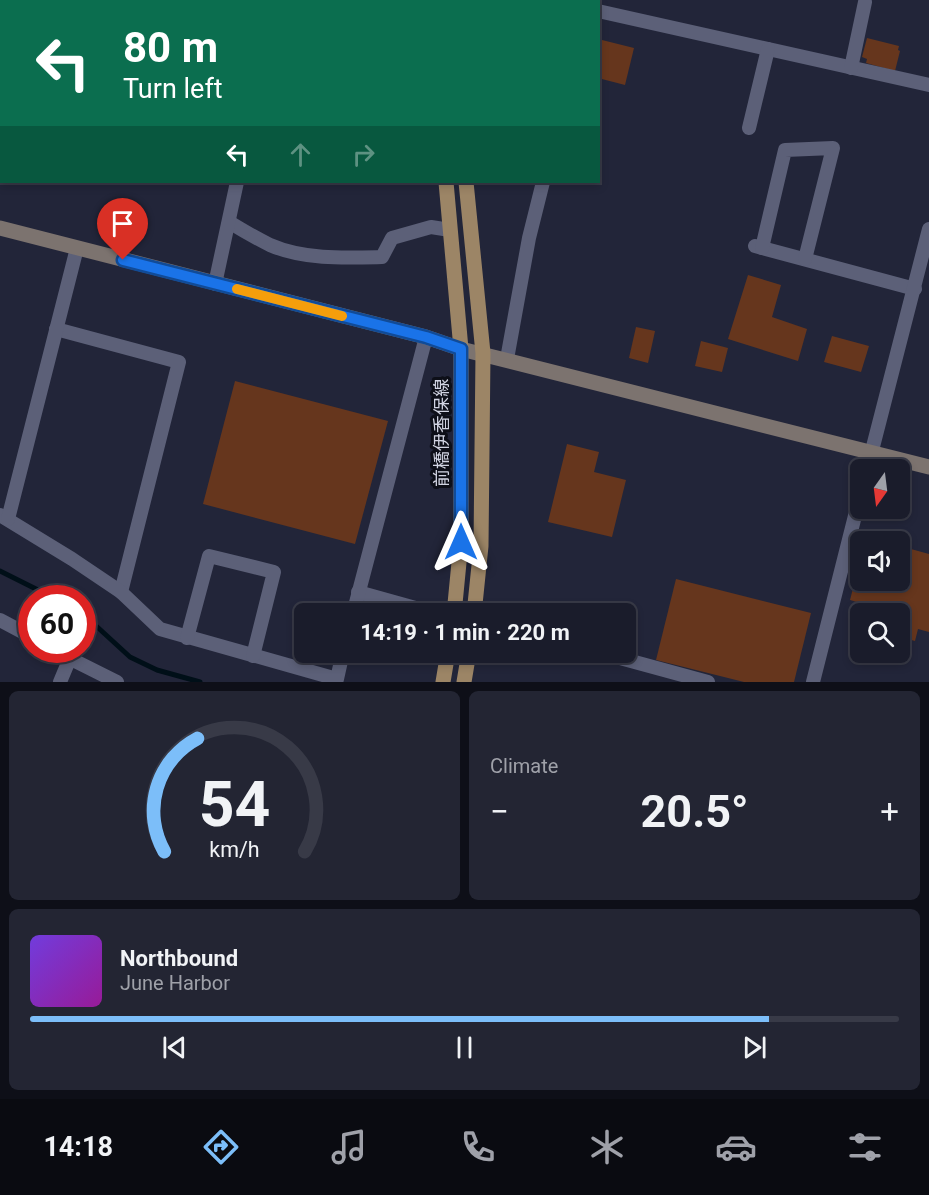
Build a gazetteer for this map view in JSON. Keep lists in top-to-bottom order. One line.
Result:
{"streets":{"main road":["前橋伊香保線"]},"north":"bottom","page":{"turn":["80 m","Turn left"],"limit":"60","trip":"14:19 · 1 min · 220 m","tile":"Climate","heat":["−","20.5°","+"],"song":["Northbound","June Harbor"],"tabs":"14:18","gauge":["54","km/h"]}}
